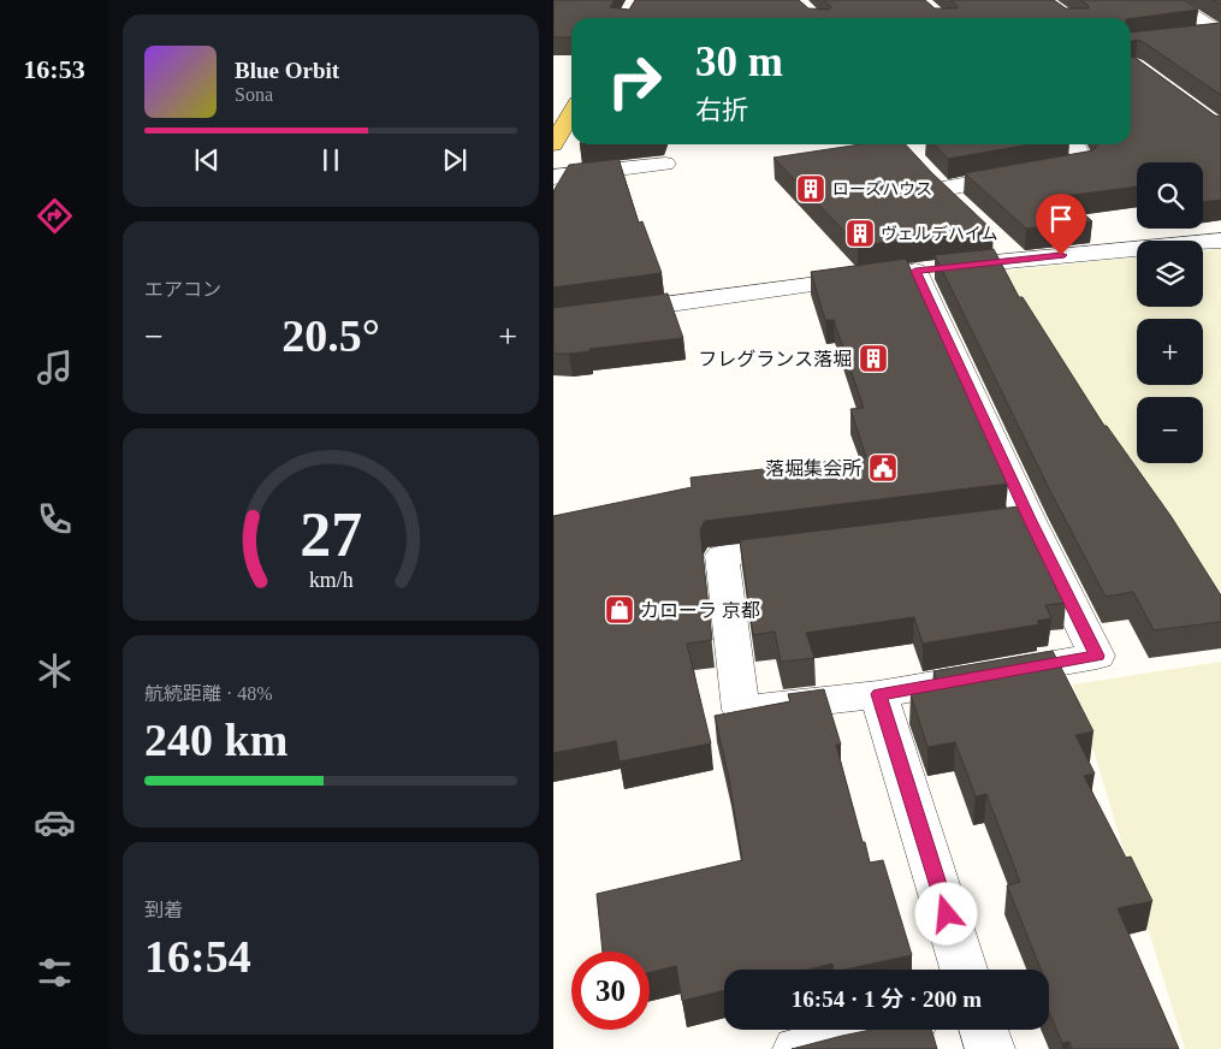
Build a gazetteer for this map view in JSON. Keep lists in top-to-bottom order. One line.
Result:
{"places":{"building":["ローズハウス","ヴェルデハイム","フレグランス落堀"],"public building":["落堀集会所"],"shop":["カローラ 京都"]},"page":{"tabs":"16:53","turn":["30 m","右折"],"song":["Blue Orbit","Sona"],"map_buttons":["+","−"],"tile":["エアコン",["航続距離 · 48%","240 km"],["到着","16:54"]],"heat":["−","20.5°","+"],"limit":"30","trip":"16:54 · 1 分 · 200 m","gauge":["27","km/h"]}}
